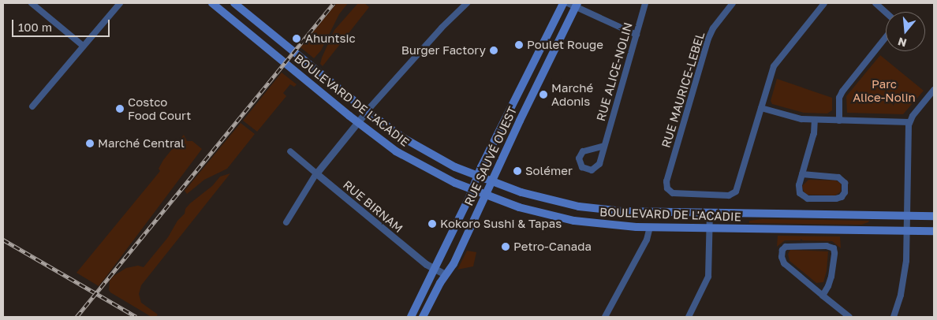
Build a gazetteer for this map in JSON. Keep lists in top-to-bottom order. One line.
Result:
{"streets":{"main road":["BOULEVARD DE L'ACADIE","RUE SAUVÉ OUEST"],"street":["RUE ALICE-NOLIN","RUE MAURICE-LEBEL","RUE BIRNAM"]},"crossings":[["BOULEVARD DE L'ACADIE","RUE SAUVÉ OUEST"],["RUE SAUVÉ OUEST","RUE BIRNAM"]],"parks":["Parc Alice-Nolin"],"places":["Ahuntsic","Poulet Rouge","Burger Factory","Marché Adonis","Costco Food Court","Marché Central","Solémer","Kokoro Sushi & Tapas","Petro-Canada"],"scale_bar":"100 m","north":"bottom"}
